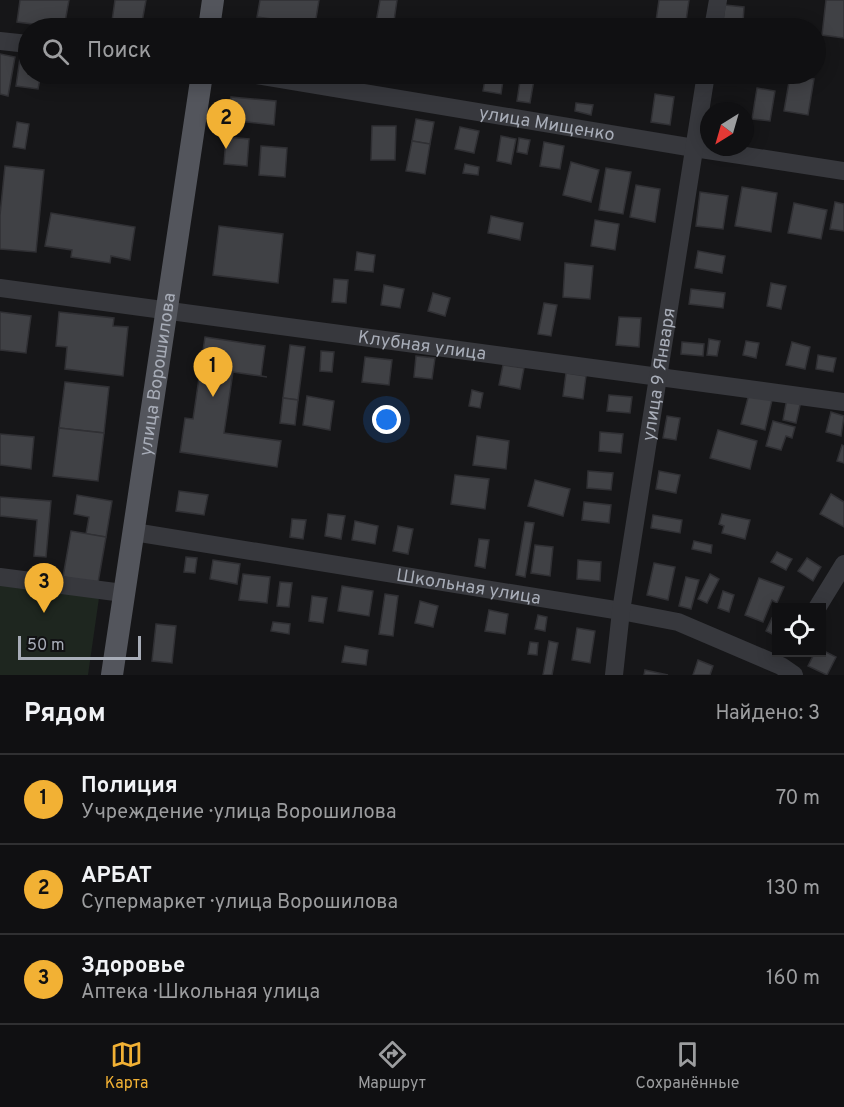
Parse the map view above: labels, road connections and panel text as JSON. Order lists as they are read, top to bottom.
{
  "streets": {
    "main road": ["улица Ворошилова"],
    "street": [
      "улица Мищенко",
      "Клубная улица",
      "улица 9 Января",
      "Школьная улица"
    ]
  },
  "crossings": [
    ["улица Мищенко", "улица 9 Января"],
    ["Клубная улица", "улица Ворошилова"],
    ["Клубная улица", "улица 9 Января"],
    ["улица Ворошилова", "Школьная улица"],
    ["улица 9 Января", "Школьная улица"]
  ],
  "scale_bar": "50 m",
  "north": "bottom left",
  "page": {
    "search": "Поиск",
    "pins": ["2", "1", "3"],
    "scale": "50 m",
    "heading": ["Рядом", "Найдено: 3"],
    "list": [
      {
        "mark": "1",
        "name": "Полиция",
        "note": "Учреждение · улица Ворошилова",
        "value": "70 m"
      },
      {
        "mark": "2",
        "name": "АРБАТ",
        "note": "Супермаркет · улица Ворошилова",
        "value": "130 m"
      },
      {
        "mark": "3",
        "name": "Здоровье",
        "note": "Аптека · Школьная улица",
        "value": "160 m"
      }
    ],
    "nav": ["Карта", "Маршрут", "Сохранённые"]
  }
}
